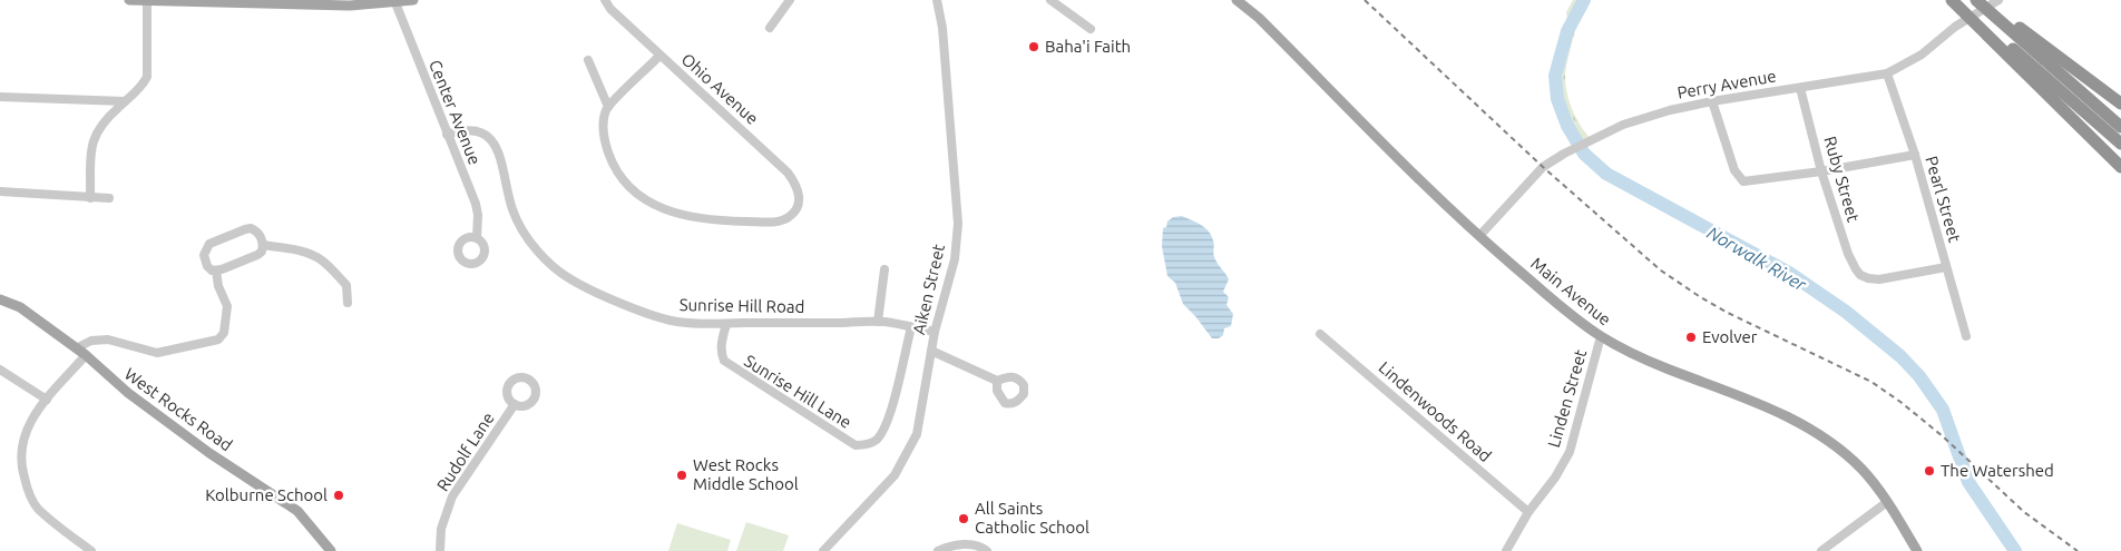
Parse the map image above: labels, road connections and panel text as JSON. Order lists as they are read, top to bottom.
{
  "streets": {
    "main road": ["Main Avenue", "West Rocks Road"],
    "street": [
      "Perry Avenue",
      "Ohio Avenue",
      "Center Avenue",
      "Ruby Street",
      "Pearl Street",
      "Aiken Street",
      "Sunrise Hill Road",
      "Sunrise Hill Lane",
      "Linden Street",
      "Lindenwoods Road",
      "Rudolf Lane"
    ]
  },
  "crossings": [
    ["Perry Avenue", "Ruby Street"],
    ["Perry Avenue", "Pearl Street"],
    ["Perry Avenue", "Main Avenue"],
    ["Center Avenue", "Sunrise Hill Road"],
    ["Ruby Street", "Pearl Street"],
    ["Aiken Street", "Sunrise Hill Road"],
    ["Main Avenue", "Linden Street"],
    ["Sunrise Hill Road", "Sunrise Hill Lane"],
    ["Linden Street", "Lindenwoods Road"]
  ],
  "water": ["Norwalk River"],
  "places": [
    "Baha'i Faith",
    "Evolver",
    "The Watershed",
    "West Rocks Middle School",
    "Kolburne School",
    "All Saints Catholic School"
  ]
}
